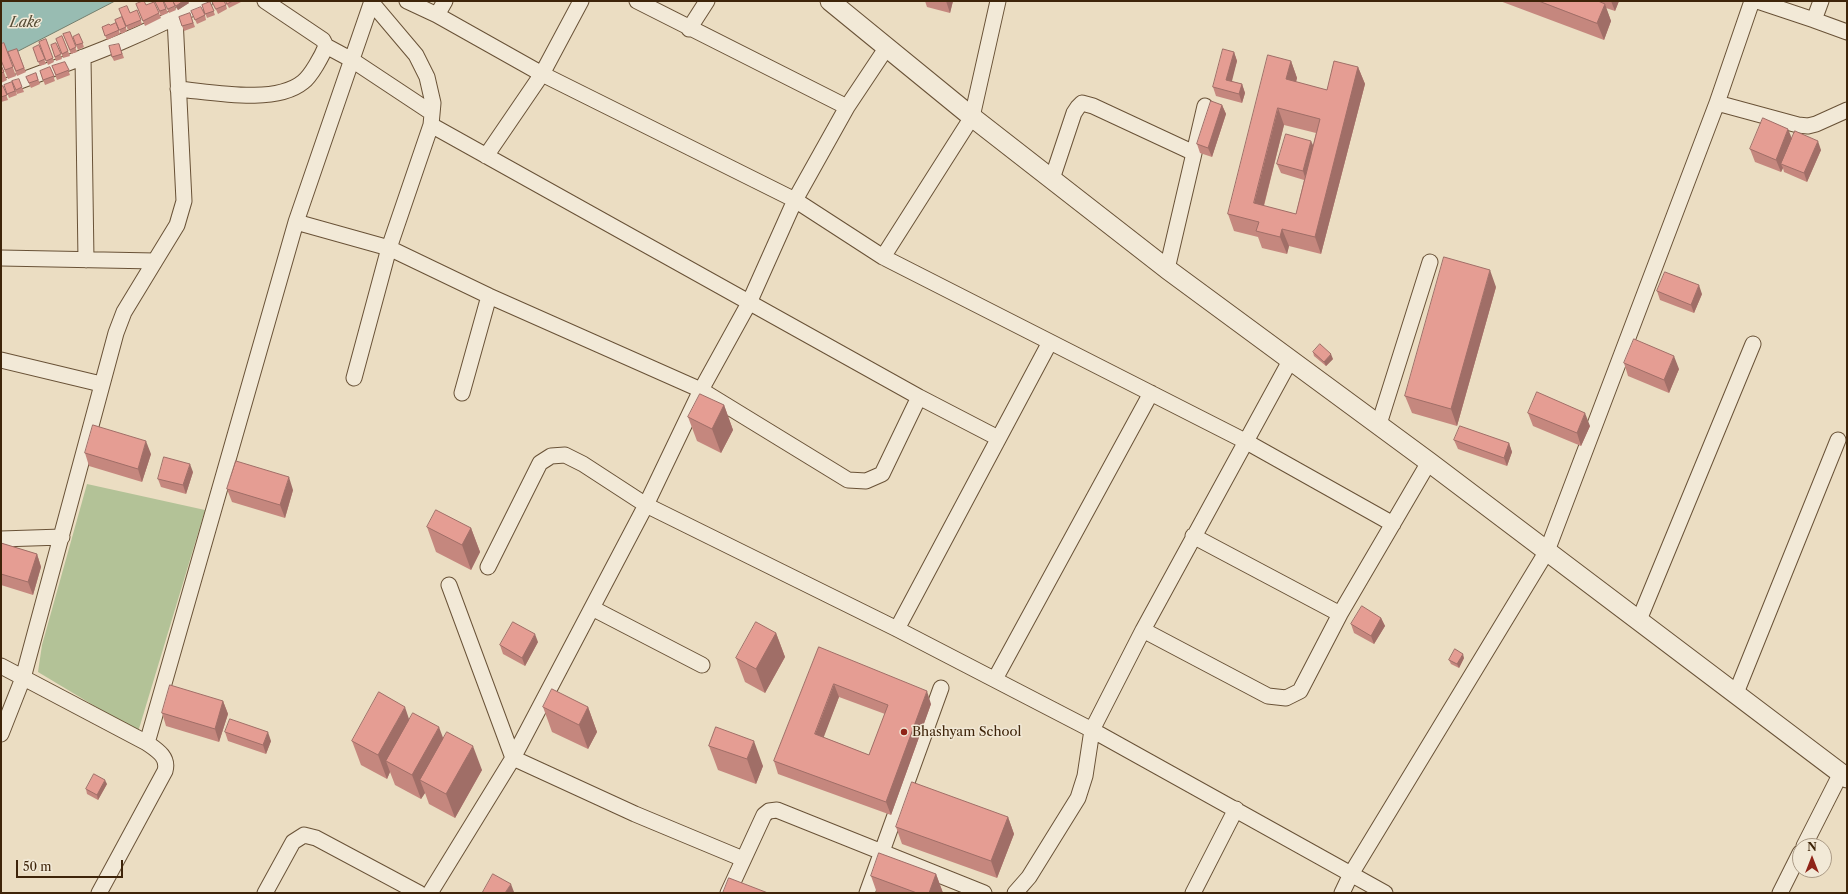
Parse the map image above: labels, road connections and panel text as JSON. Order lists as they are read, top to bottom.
{
  "water": ["Lake"],
  "places": ["Bhashyam School"],
  "scale_bar": "50 m",
  "north": "top"
}
